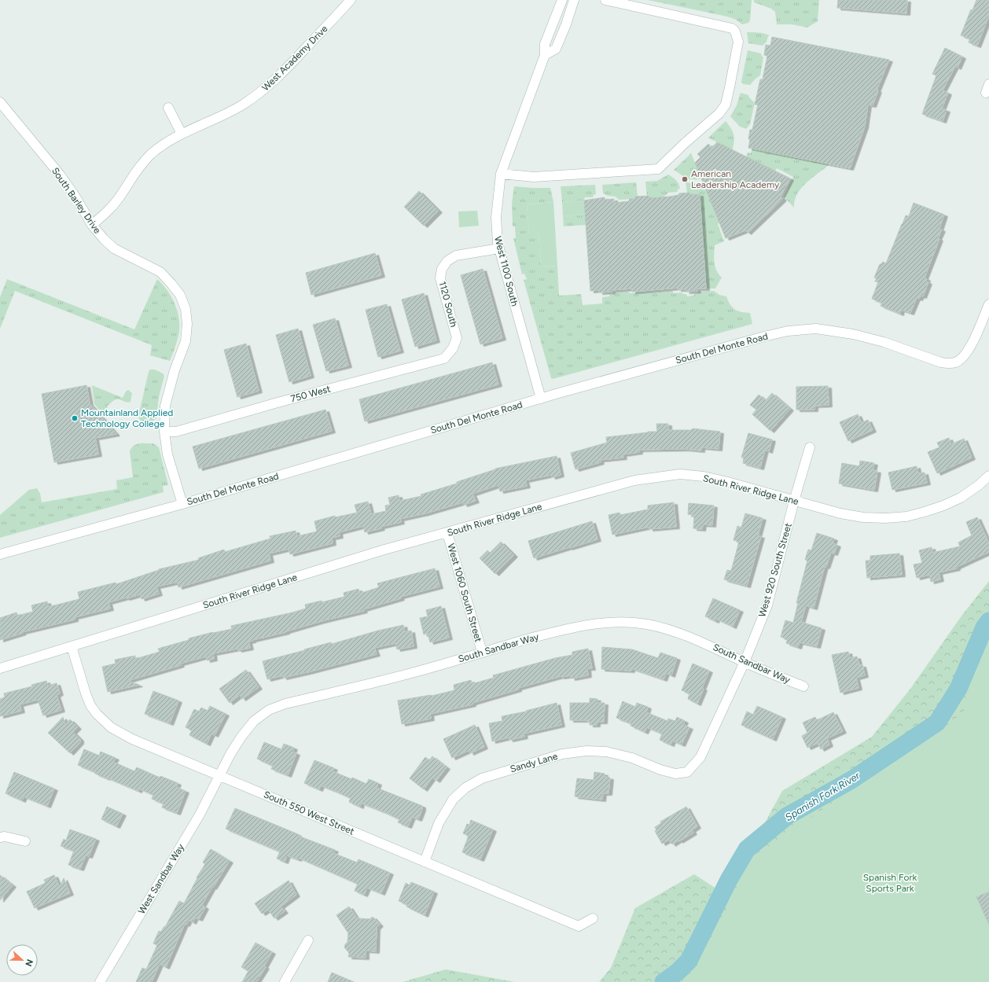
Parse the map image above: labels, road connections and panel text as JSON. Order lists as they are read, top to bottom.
{
  "streets": {
    "street": [
      "West Academy Drive",
      "South Barley Drive",
      "West 1100 South",
      "1120 South",
      "South Del Monte Road",
      "750 West",
      "South River Ridge Lane",
      "West 920 South Street",
      "West 1060 South Street",
      "South Sandbar Way",
      "Sandy Lane",
      "South 550 West Street",
      "West Sandbar Way"
    ]
  },
  "crossings": [
    ["West Academy Drive", "South Barley Drive"],
    ["South Barley Drive", "South Del Monte Road"],
    ["South Barley Drive", "750 West"],
    ["West 1100 South", "1120 South"],
    ["West 1100 South", "South Del Monte Road"],
    ["1120 South", "750 West"],
    ["South River Ridge Lane", "West 920 South Street"],
    ["South River Ridge Lane", "West 1060 South Street"],
    ["South River Ridge Lane", "South 550 West Street"],
    ["West 920 South Street", "South Sandbar Way"],
    ["West 920 South Street", "Sandy Lane"],
    ["West 1060 South Street", "South Sandbar Way"],
    ["South Sandbar Way", "South 550 West Street"],
    ["South Sandbar Way", "West Sandbar Way"],
    ["Sandy Lane", "South 550 West Street"],
    ["South 550 West Street", "West Sandbar Way"]
  ],
  "water": ["Spanish Fork River"],
  "parks": ["Spanish Fork Sports Park"],
  "places": ["American Leadership Academy", "Mountainland Applied Technology College"],
  "north": "right"
}
